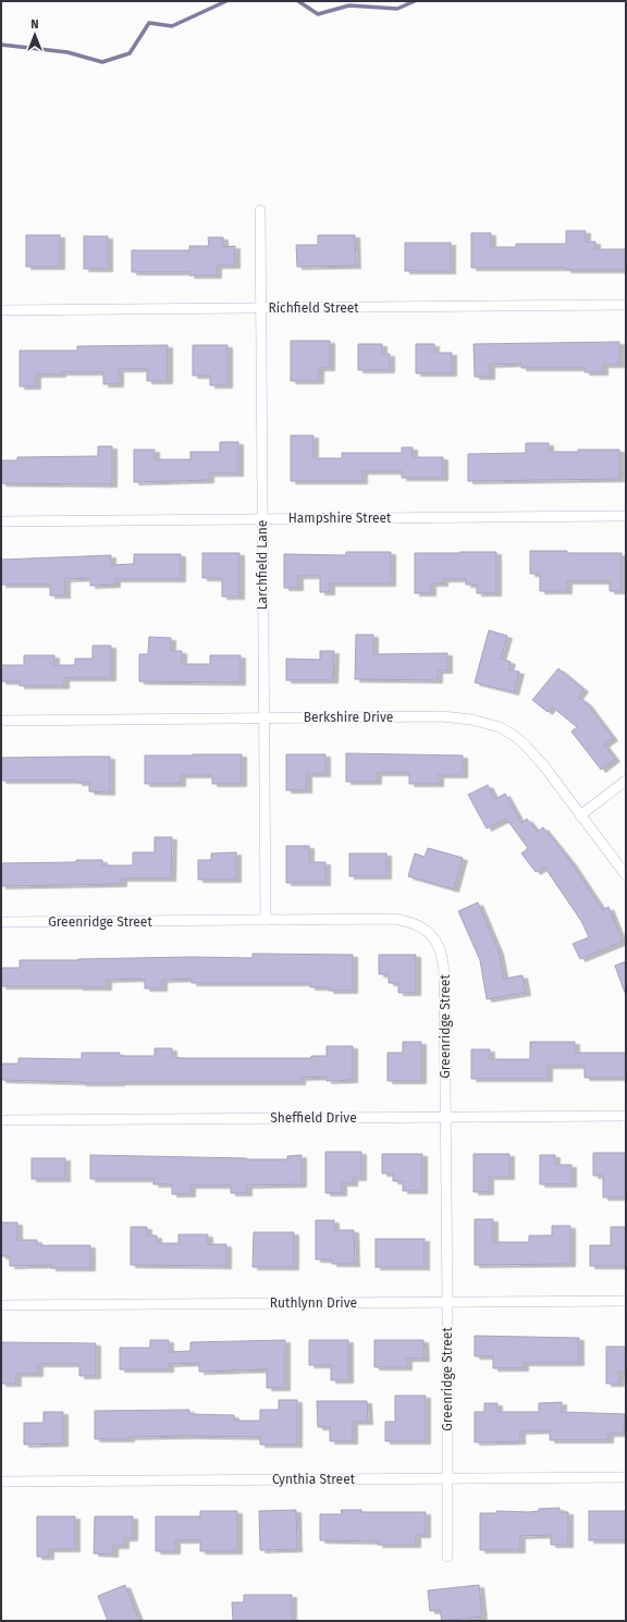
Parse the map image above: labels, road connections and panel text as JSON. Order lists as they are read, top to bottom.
{
  "streets": {
    "street": [
      "Richfield Street",
      "Hampshire Street",
      "Larchfield Lane",
      "Berkshire Drive",
      "Greenridge Street",
      "Sheffield Drive",
      "Ruthlynn Drive",
      "Cynthia Street"
    ]
  },
  "crossings": [
    ["Richfield Street", "Larchfield Lane"],
    ["Hampshire Street", "Larchfield Lane"],
    ["Larchfield Lane", "Berkshire Drive"],
    ["Larchfield Lane", "Greenridge Street"],
    ["Greenridge Street", "Sheffield Drive"],
    ["Greenridge Street", "Ruthlynn Drive"],
    ["Greenridge Street", "Cynthia Street"]
  ],
  "north": "top"
}
